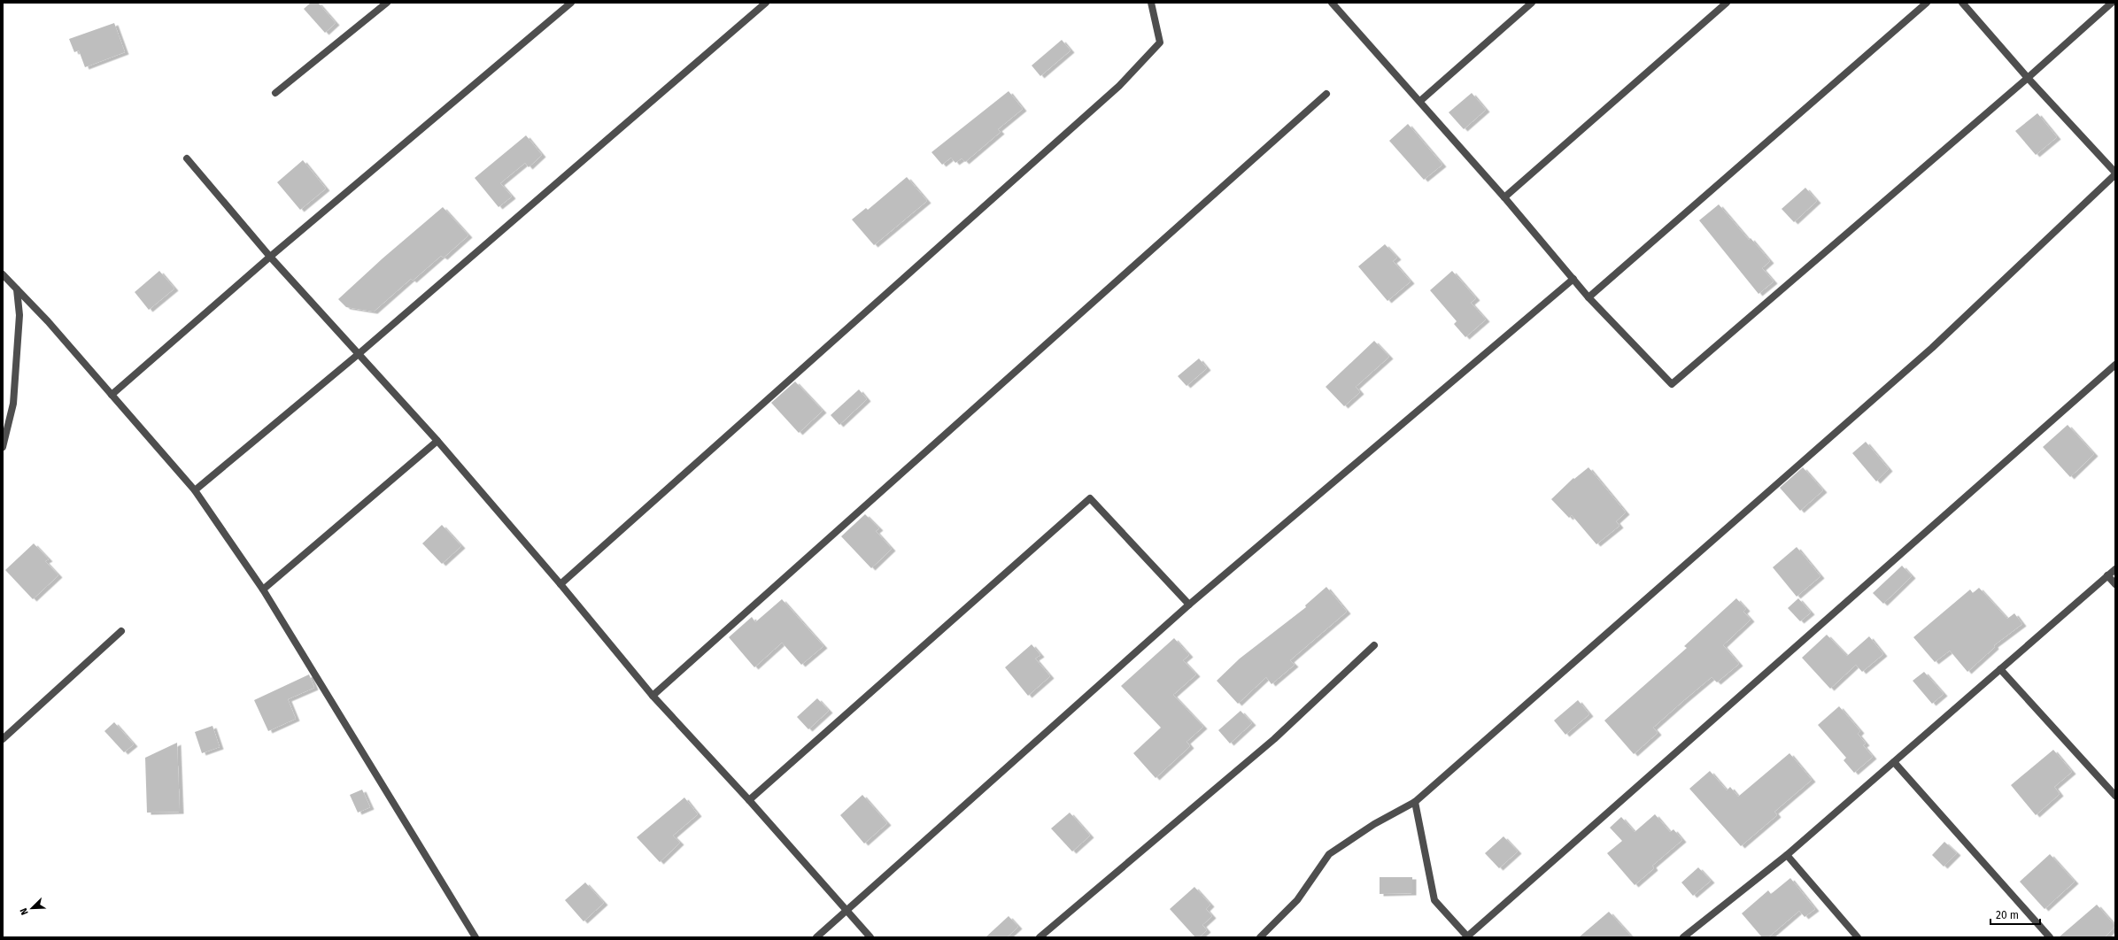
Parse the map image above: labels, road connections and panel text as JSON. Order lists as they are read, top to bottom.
{
  "scale_bar": "20 m",
  "north": "bottom left"
}
